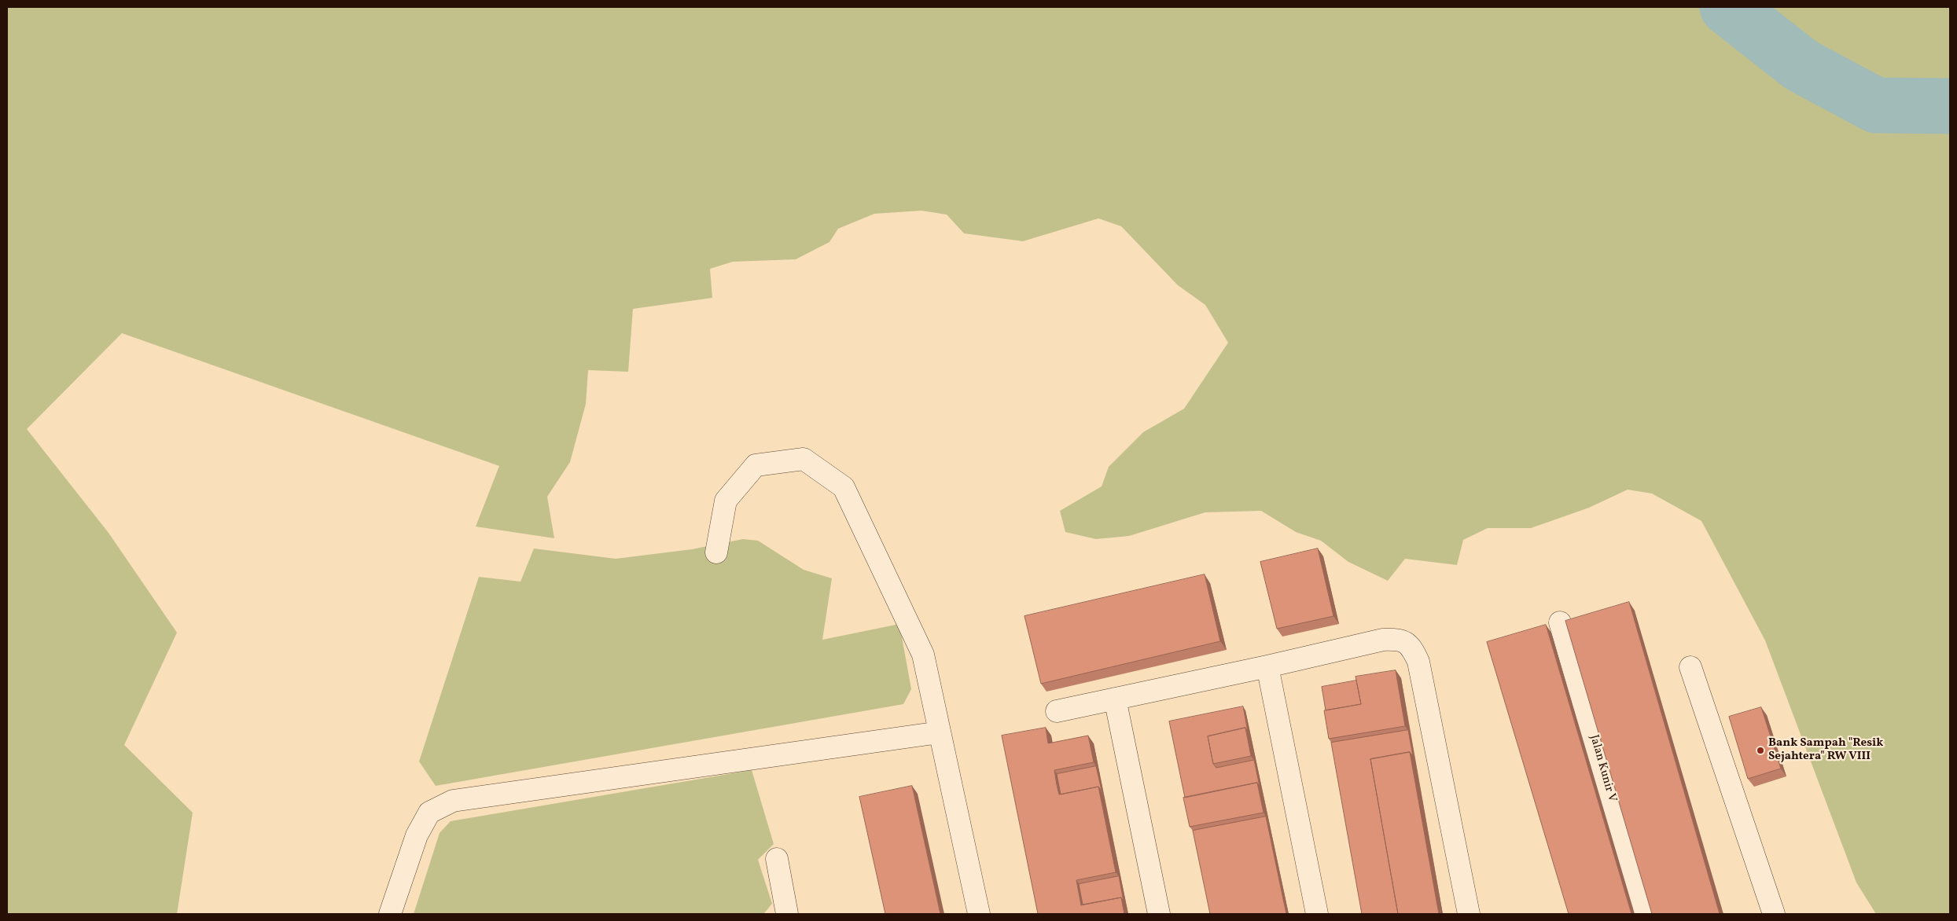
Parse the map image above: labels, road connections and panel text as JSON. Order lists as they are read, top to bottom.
{
  "streets": {
    "street": ["Jalan Kunir V"]
  },
  "places": ["Bank Sampah \"Resik Sejahtera\" RW VIII"]
}
